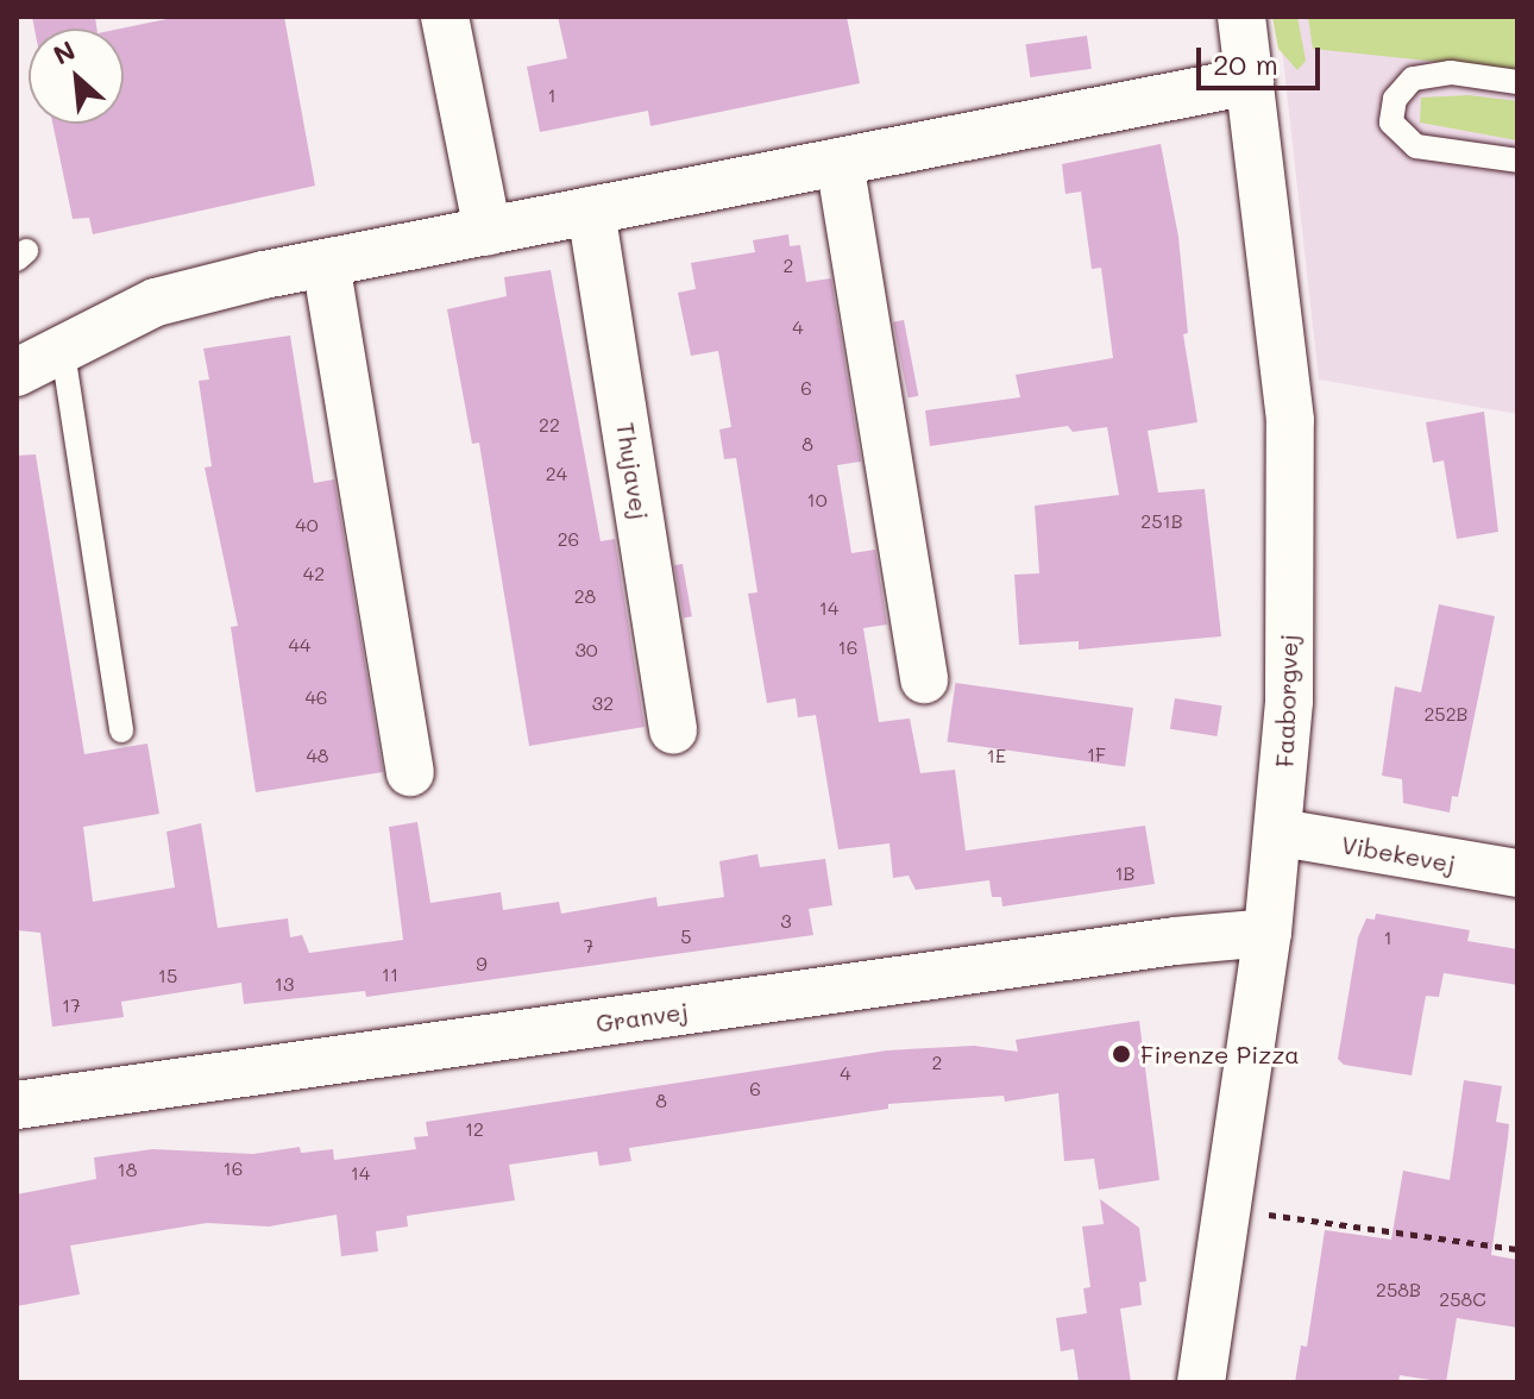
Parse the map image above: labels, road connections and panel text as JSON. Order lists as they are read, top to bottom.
{
  "streets": {
    "street": [
      "Thujavej",
      "Faaborgvej",
      "Vibekevej",
      "Granvej"
    ]
  },
  "crossings": [
    ["Faaborgvej", "Vibekevej"],
    ["Faaborgvej", "Granvej"]
  ],
  "places": ["Firenze Pizza"],
  "house_numbers": [
    "1",
    "2",
    "4",
    "6",
    "22",
    "8",
    "24",
    "10",
    "251B",
    "40",
    "26",
    "42",
    "28",
    "14",
    "44",
    "16",
    "30",
    "46",
    "32",
    "252B",
    "1F",
    "48",
    "1E",
    "1B",
    "3",
    "5",
    "1",
    "7",
    "9",
    "11",
    "15",
    "13",
    "17",
    "2",
    "4",
    "6",
    "8",
    "12",
    "16",
    "18",
    "14",
    "258B",
    "258C"
  ],
  "scale_bar": "20 m",
  "north": "top left"
}
